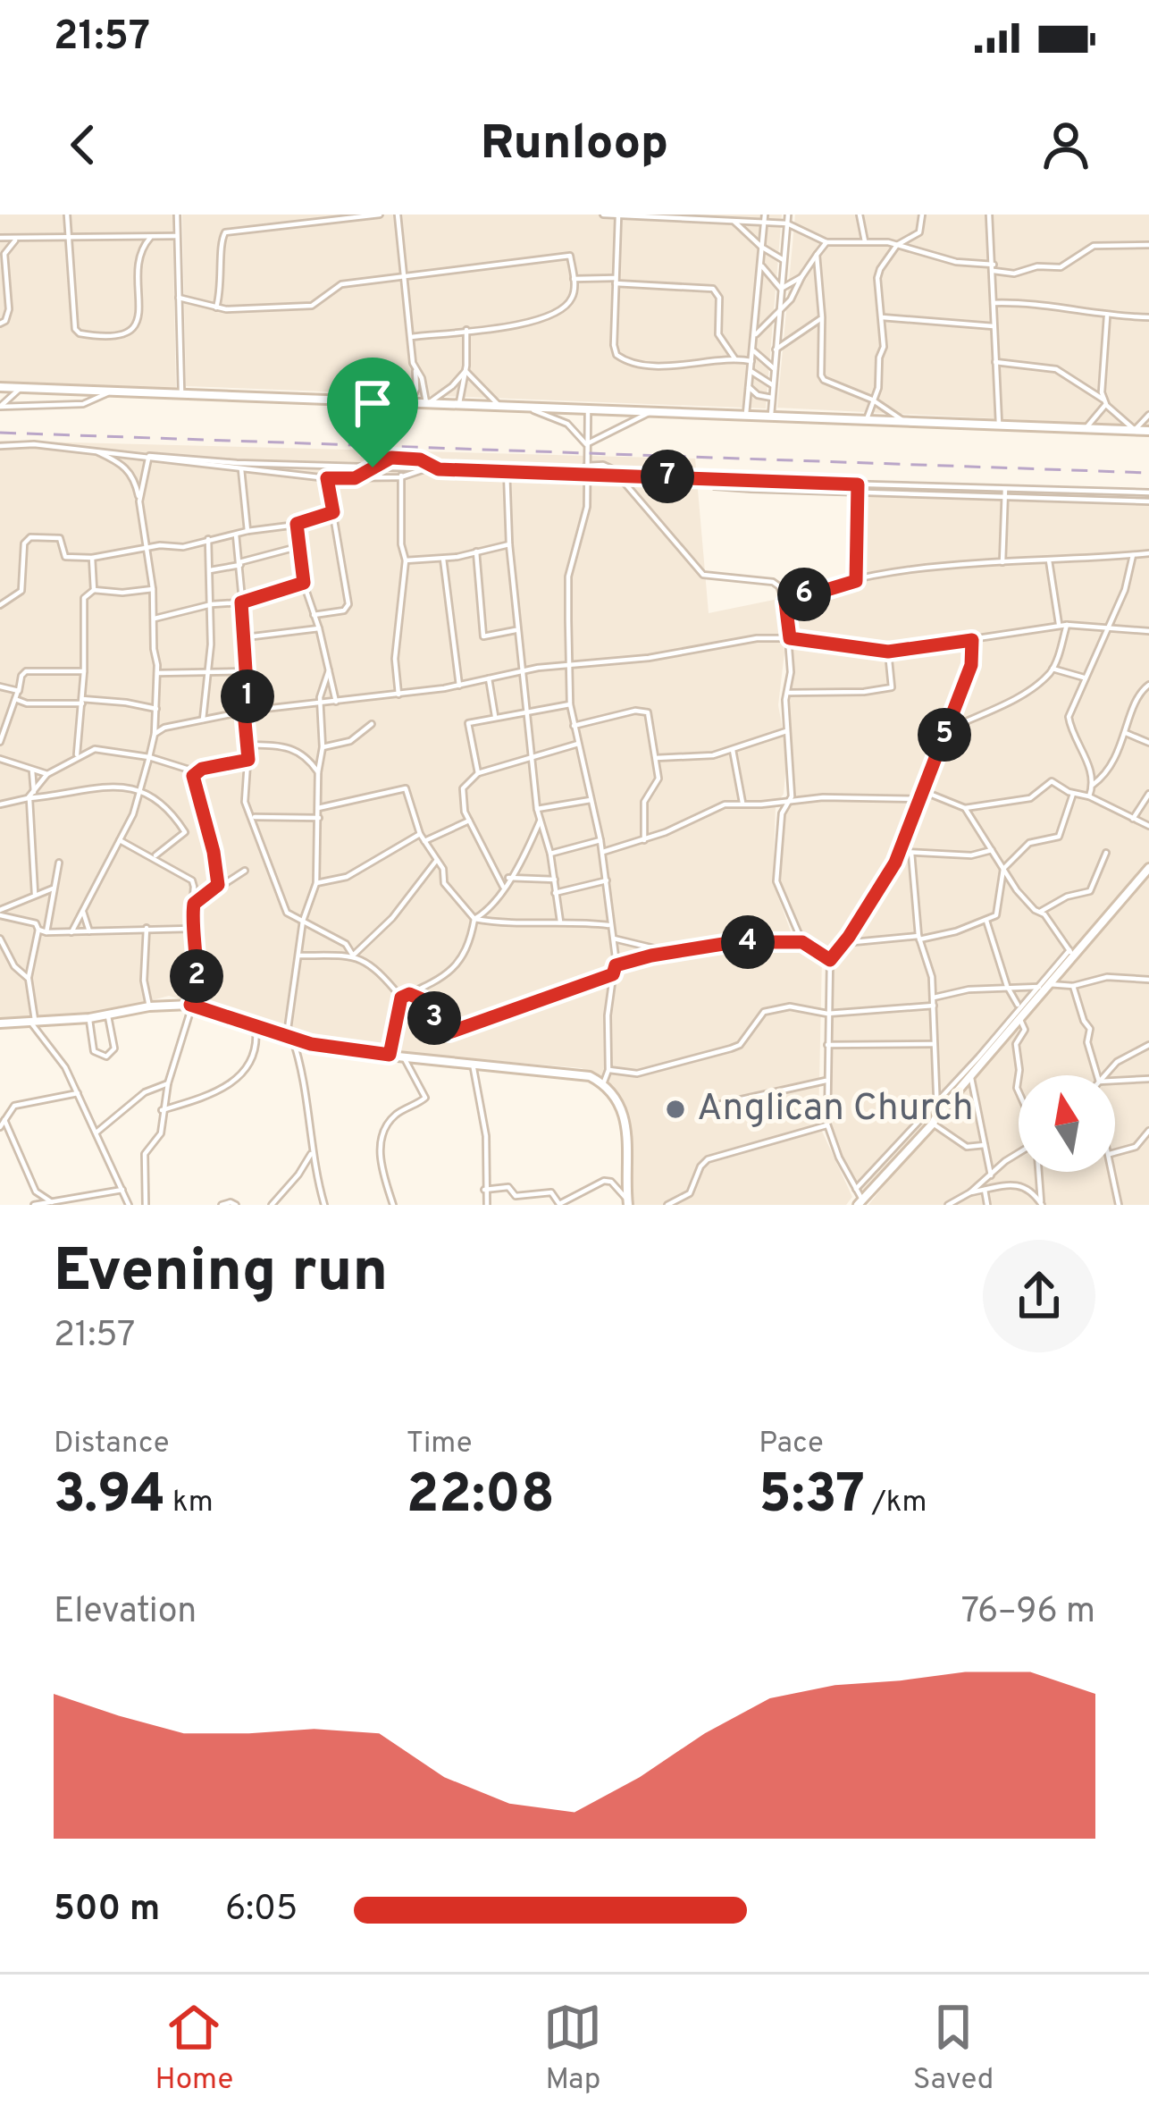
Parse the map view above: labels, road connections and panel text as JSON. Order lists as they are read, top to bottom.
{
  "places": ["Anglican Church"],
  "north": "top",
  "page": {
    "status": "21:57",
    "header": "Runloop",
    "pins": [
      "7",
      "6",
      "1",
      "5",
      "4",
      "2",
      "3"
    ],
    "heading": ["Evening run", "21:57"],
    "stats": [
      ["Distance", "3.94 km"],
      ["Time", "22:08"],
      ["Pace", "5:37 /km"]
    ],
    "chart": ["Elevation", "76–96 m"],
    "list": [
      {
        "name": "500 m",
        "note": "6:05"
      }
    ],
    "tabs": ["Home", "Map", "Saved"]
  }
}
